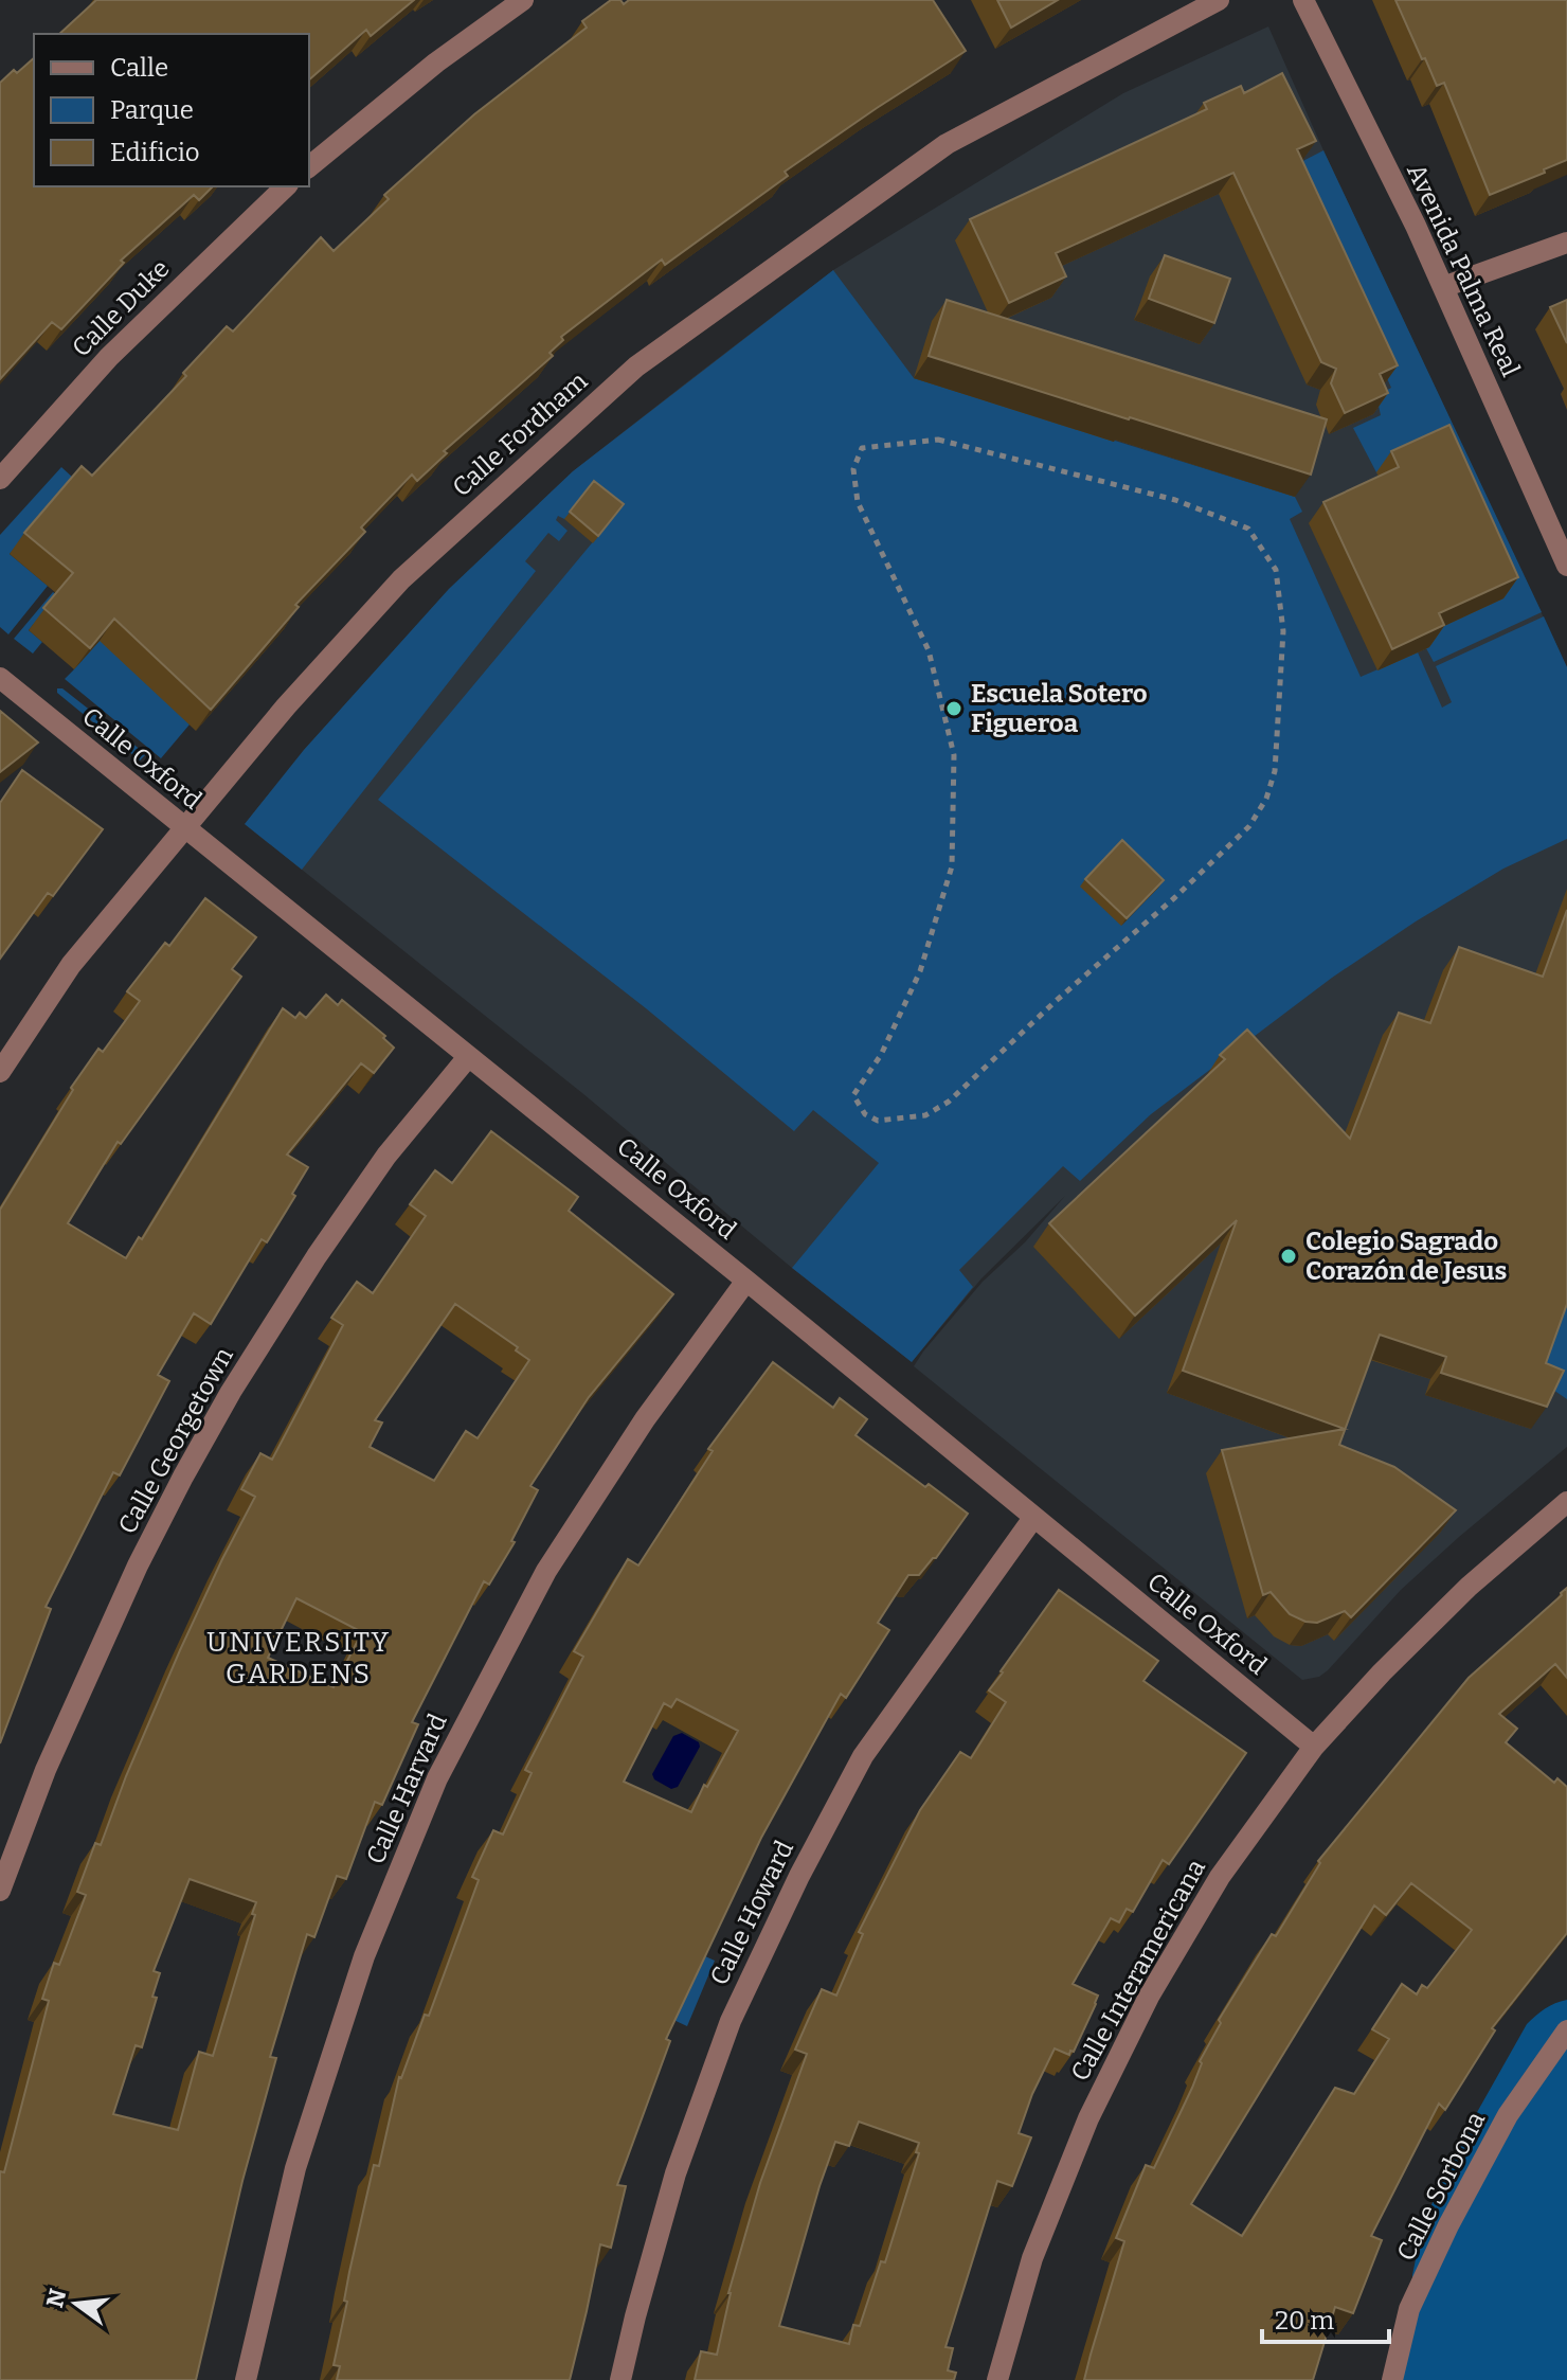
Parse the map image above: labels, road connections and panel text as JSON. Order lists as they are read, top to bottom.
{
  "streets": {
    "street": [
      "Avenida Palma Real",
      "Calle Duke",
      "Calle Fordham",
      "Calle Oxford",
      "Calle Georgetown",
      "Calle Harvard",
      "Calle Howard",
      "Calle Interamericana",
      "Calle Sorbona"
    ]
  },
  "crossings": [
    ["Calle Fordham", "Calle Oxford"],
    ["Calle Oxford", "Calle Georgetown"],
    ["Calle Oxford", "Calle Harvard"],
    ["Calle Oxford", "Calle Howard"],
    ["Calle Oxford", "Calle Interamericana"]
  ],
  "districts": ["UNIVERSITY GARDENS"],
  "places": ["Escuela Sotero Figueroa", "Colegio Sagrado Corazón de Jesus"],
  "legend": ["Calle", "Parque", "Edificio"],
  "scale_bar": "20 m",
  "north": "left"
}
